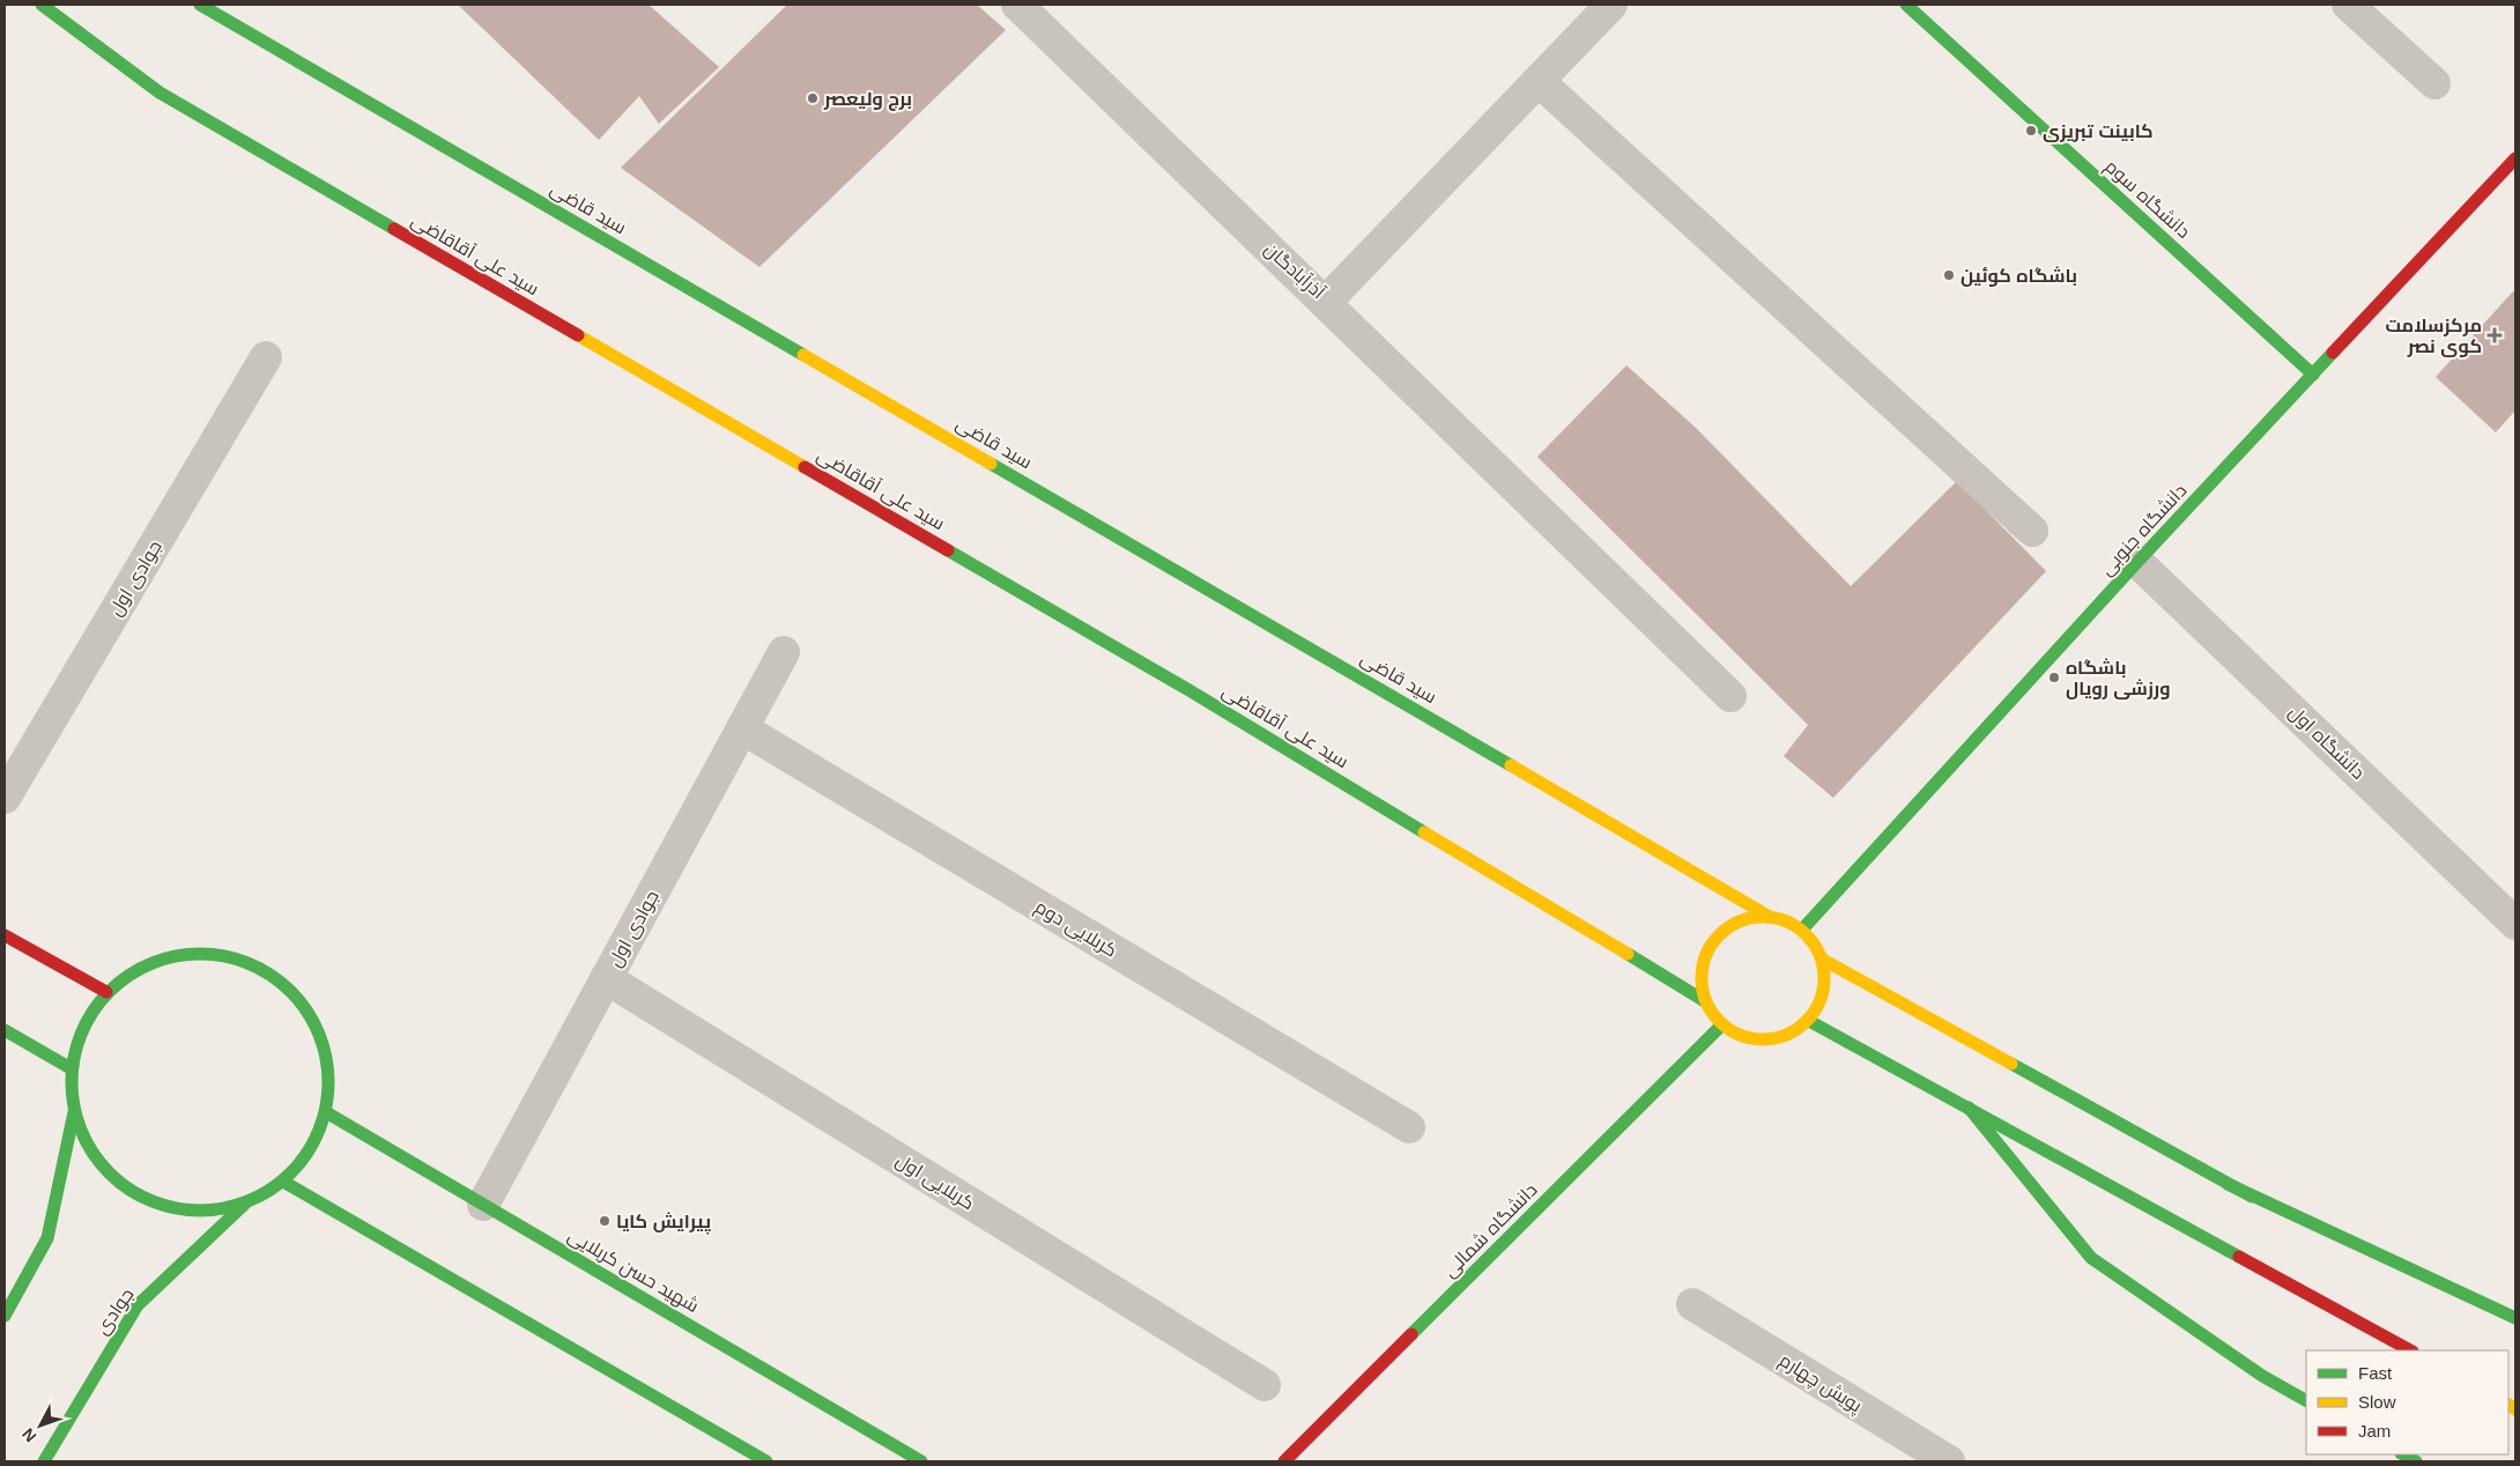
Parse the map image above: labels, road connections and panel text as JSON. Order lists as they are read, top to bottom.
{
  "streets": {
    "main road": [
      "دانشگاه سوم",
      "سید قاضی",
      "سید علی آقاقاضی",
      "دانشگاه جنوبی",
      "دانشگاه شمالی",
      "شهید حسن کربلایی",
      "جوادی"
    ],
    "street": [
      "آذرآبادگان",
      "جوادی اول",
      "دانشگاه اول",
      "کربلایی دوم",
      "کربلایی اول",
      "پویش چهارم"
    ]
  },
  "crossings": [
    ["دانشگاه سوم", "دانشگاه جنوبی"],
    ["سید قاضی", "سید علی آقاقاضی"],
    ["سید قاضی", "دانشگاه جنوبی"],
    ["سید قاضی", "دانشگاه شمالی"],
    ["سید علی آقاقاضی", "دانشگاه جنوبی"],
    ["سید علی آقاقاضی", "دانشگاه شمالی"],
    ["دانشگاه جنوبی", "دانشگاه اول"],
    ["دانشگاه جنوبی", "دانشگاه شمالی"],
    ["جوادی اول", "کربلایی دوم"],
    ["جوادی اول", "کربلایی اول"],
    ["جوادی اول", "شهید حسن کربلایی"]
  ],
  "places": {
    "other": [
      "برج ولیعصر",
      "کابینت تبریزی",
      "باشگاه کوئین",
      "باشگاه ورزشی رویال",
      "پیرایش کایا"
    ],
    "health": ["مرکزسلامت کوی نصر"]
  },
  "legend": ["Fast", "Slow", "Jam"],
  "north": "bottom left"
}
